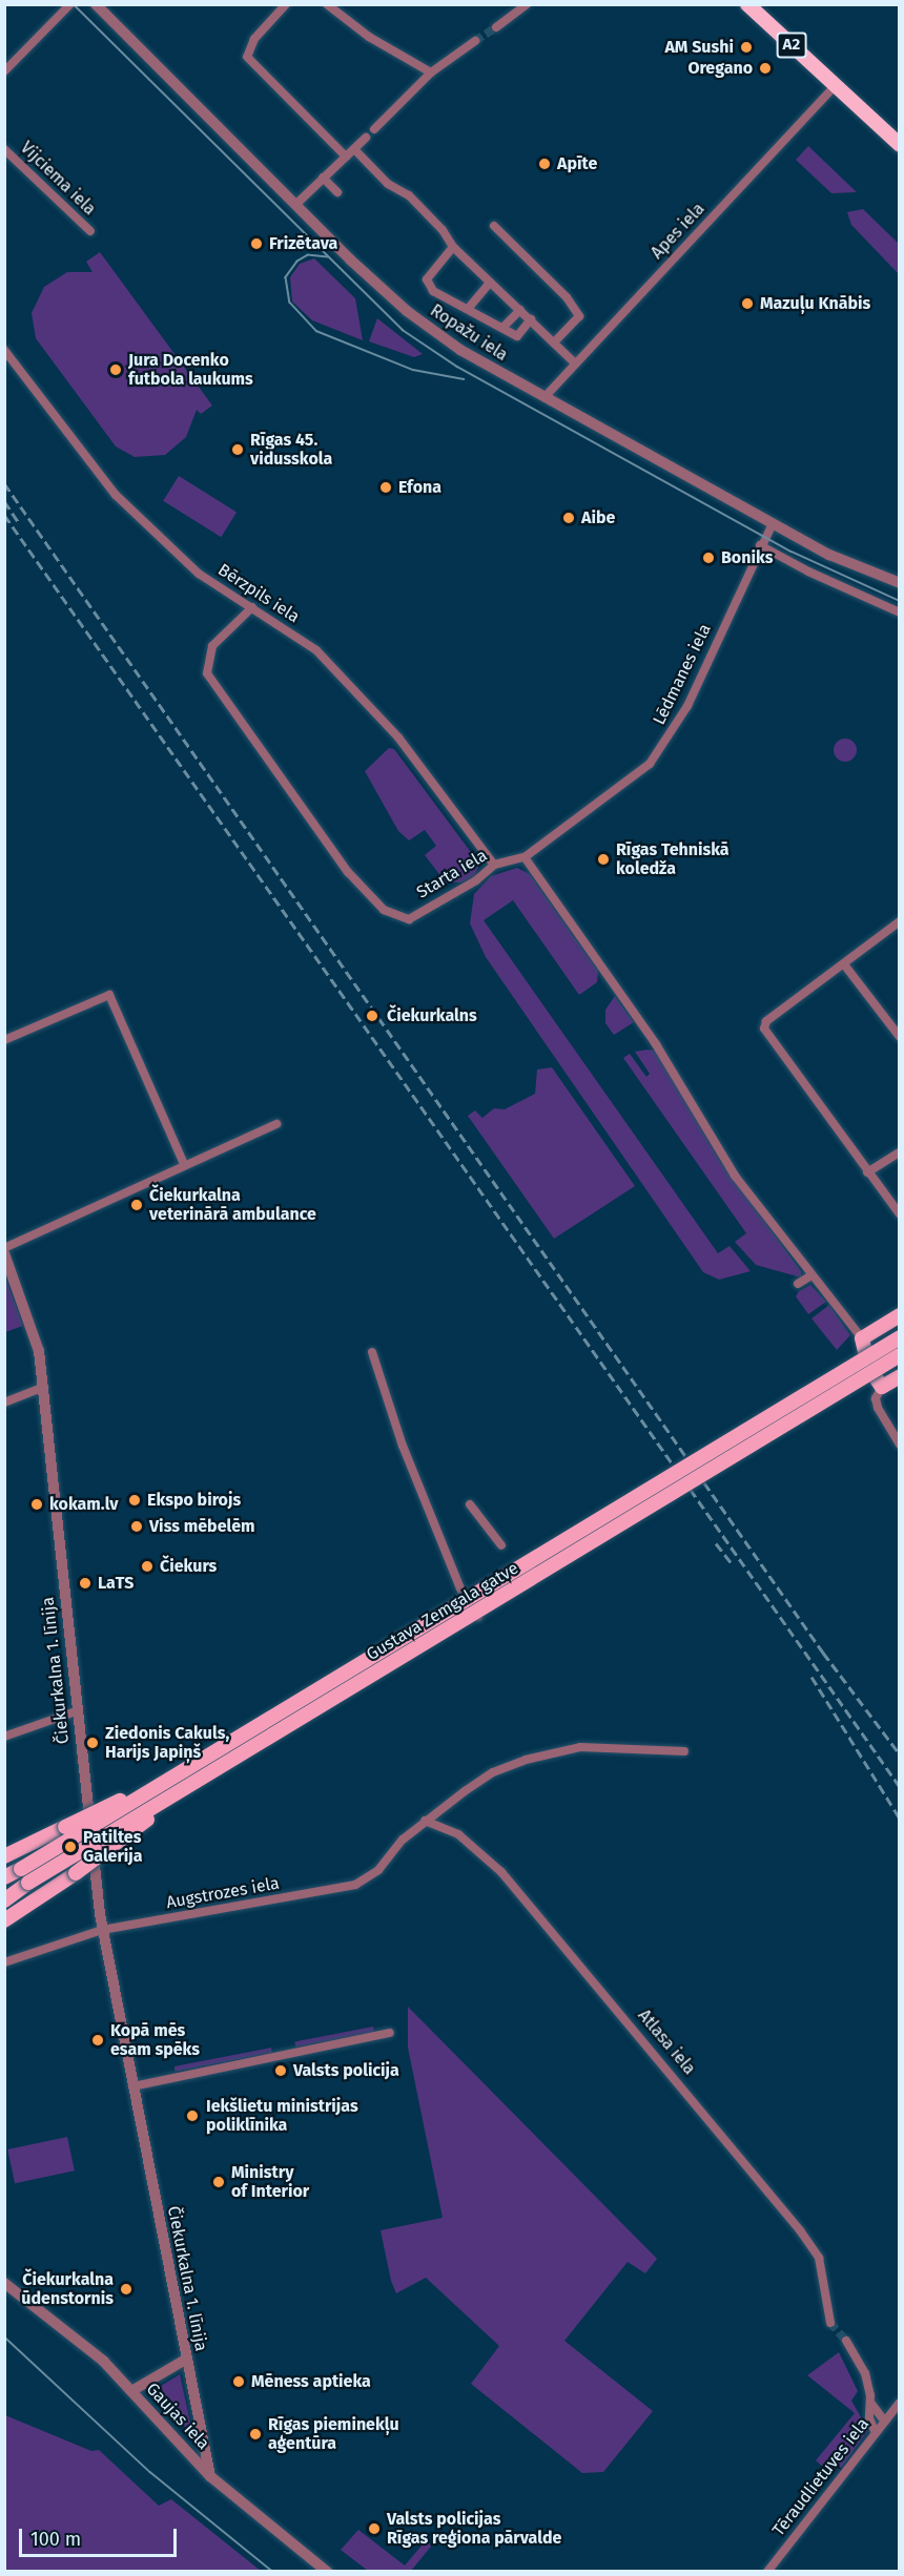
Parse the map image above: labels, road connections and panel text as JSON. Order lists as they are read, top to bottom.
{
  "streets": {
    "highway": ["A2"],
    "main road": ["Gustava Zemgala gatve"],
    "street": [
      "Vijciema iela",
      "Apes iela",
      "Ropažu iela",
      "Bērzpils iela",
      "Lēdmanes iela",
      "Starta iela",
      "Čiekurkalna 1. līnija",
      "Augstrozes iela",
      "Atlasa iela",
      "Gaujas iela",
      "Tēraudlietuves iela"
    ]
  },
  "crossings": [
    ["A2", "Apes iela"],
    ["Apes iela", "Ropažu iela"],
    ["Ropažu iela", "Lēdmanes iela"],
    ["Bērzpils iela", "Starta iela"],
    ["Lēdmanes iela", "Starta iela"],
    ["Čiekurkalna 1. līnija", "Augstrozes iela"],
    ["Čiekurkalna 1. līnija", "Gaujas iela"],
    ["Augstrozes iela", "Atlasa iela"]
  ],
  "places": [
    "AM Sushi",
    "Oregano",
    "Apīte",
    "Frizētava",
    "Mazuļu Knābis",
    "Jura Docenko futbola laukums",
    "Rīgas 45. vidusskola",
    "Efona",
    "Aibe",
    "Boniks",
    "Rīgas Tehniskā koledža",
    "Čiekurkalns",
    "Čiekurkalna veterinārā ambulance",
    "Ekspo birojs",
    "kokam.lv",
    "Viss mēbelēm",
    "Čiekurs",
    "LaTS",
    "Ziedonis Cakuls, Harijs Japiņš",
    "Patiltes Galerija",
    "Kopā mēs esam spēks",
    "Valsts policija",
    "Iekšlietu ministrijas poliklīnika",
    "Ministry of Interior",
    "Čiekurkalna ūdenstornis",
    "Mēness aptieka",
    "Rīgas pieminekļu aģentūra",
    "Valsts policijas Rīgas reģiona pārvalde"
  ],
  "scale_bar": "100 m"
}
